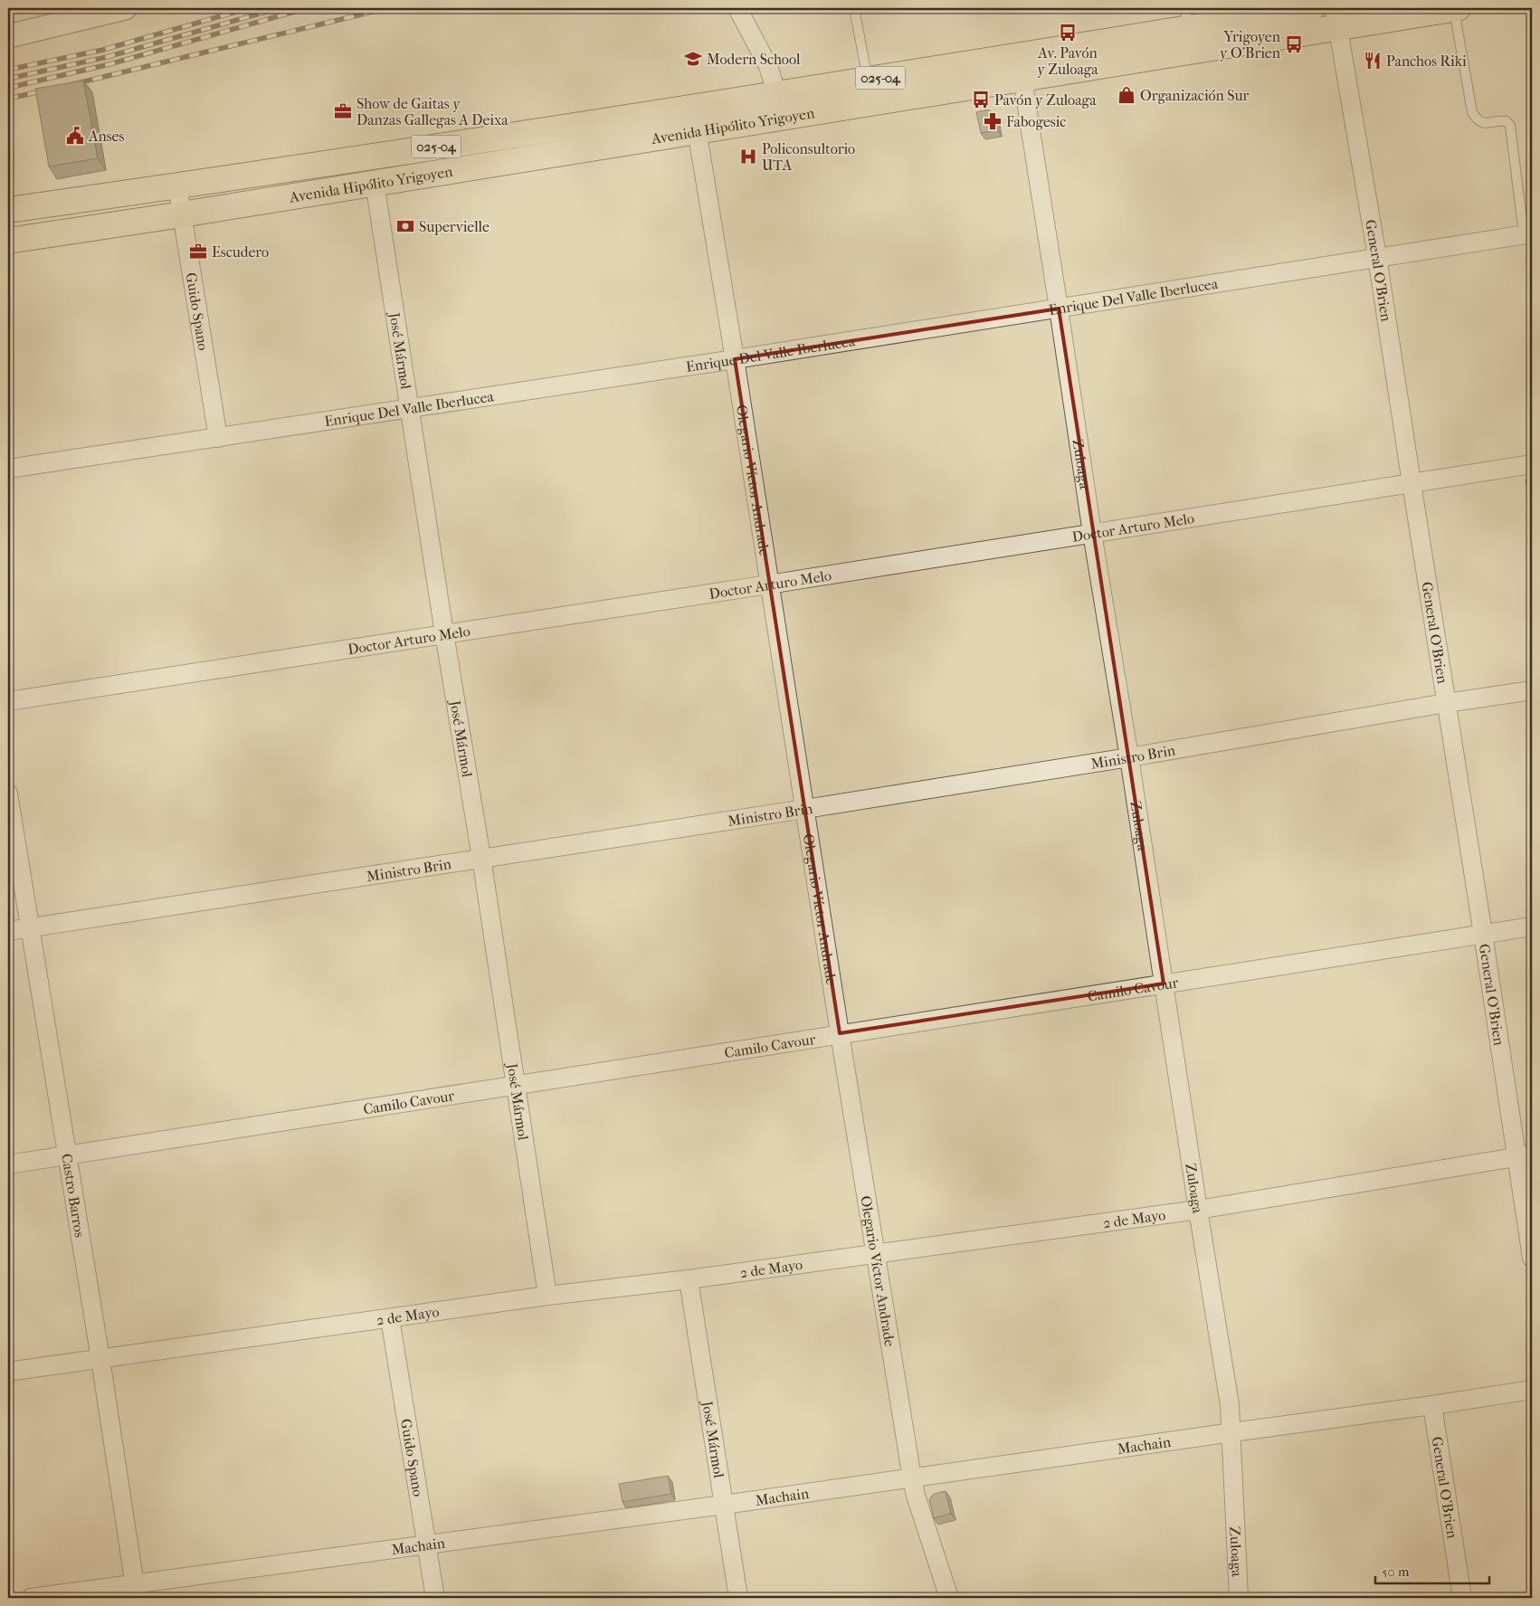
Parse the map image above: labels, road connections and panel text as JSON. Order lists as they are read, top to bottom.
{
  "streets": {
    "main road": ["025-04", "Avenida Hipólito Yrigoyen"],
    "street": [
      "General O'Brien",
      "Enrique Del Valle Iberlucea",
      "Guido Spano",
      "José Mármol",
      "Zuloaga",
      "Olegario Víctor Andrade",
      "Doctor Arturo Melo",
      "Ministro Brin",
      "Camilo Cavour",
      "Castro Barros",
      "2 de Mayo",
      "Machain"
    ]
  },
  "crossings": [
    ["Avenida Hipólito Yrigoyen", "General O'Brien"],
    ["Avenida Hipólito Yrigoyen", "Guido Spano"],
    ["Avenida Hipólito Yrigoyen", "José Mármol"],
    ["Avenida Hipólito Yrigoyen", "Zuloaga"],
    ["Avenida Hipólito Yrigoyen", "Olegario Víctor Andrade"],
    ["General O'Brien", "Enrique Del Valle Iberlucea"],
    ["General O'Brien", "Doctor Arturo Melo"],
    ["General O'Brien", "Ministro Brin"],
    ["General O'Brien", "Camilo Cavour"],
    ["General O'Brien", "2 de Mayo"],
    ["General O'Brien", "Machain"],
    ["Enrique Del Valle Iberlucea", "Guido Spano"],
    ["Enrique Del Valle Iberlucea", "José Mármol"],
    ["Enrique Del Valle Iberlucea", "Zuloaga"],
    ["Enrique Del Valle Iberlucea", "Olegario Víctor Andrade"],
    ["Guido Spano", "2 de Mayo"],
    ["Guido Spano", "Machain"],
    ["José Mármol", "Doctor Arturo Melo"],
    ["José Mármol", "Ministro Brin"],
    ["José Mármol", "Camilo Cavour"],
    ["José Mármol", "2 de Mayo"],
    ["José Mármol", "Machain"],
    ["Zuloaga", "Doctor Arturo Melo"],
    ["Zuloaga", "Ministro Brin"],
    ["Zuloaga", "Camilo Cavour"],
    ["Zuloaga", "2 de Mayo"],
    ["Zuloaga", "Machain"],
    ["Olegario Víctor Andrade", "Doctor Arturo Melo"],
    ["Olegario Víctor Andrade", "Ministro Brin"],
    ["Olegario Víctor Andrade", "Camilo Cavour"],
    ["Olegario Víctor Andrade", "2 de Mayo"],
    ["Olegario Víctor Andrade", "Machain"],
    ["Ministro Brin", "Castro Barros"],
    ["Camilo Cavour", "Castro Barros"],
    ["Castro Barros", "2 de Mayo"],
    ["Castro Barros", "Machain"]
  ],
  "places": {
    "bus stop": ["Av. Pavón y Zuloaga", "Yrigoyen y O'Brien", "Pavón y Zuloaga"],
    "school or university": ["Modern School"],
    "restaurant": ["Panchos Riki"],
    "shop": ["Organización Sur"],
    "office": ["Show de Gaitas y Danzas Gallegas A Deixa", "Escudero"],
    "pharmacy": ["Fabogesic"],
    "public building": ["Anses"],
    "hospital": ["Policonsultorio UTA"],
    "bank": ["Supervielle"]
  },
  "scale_bar": "50 m"
}
